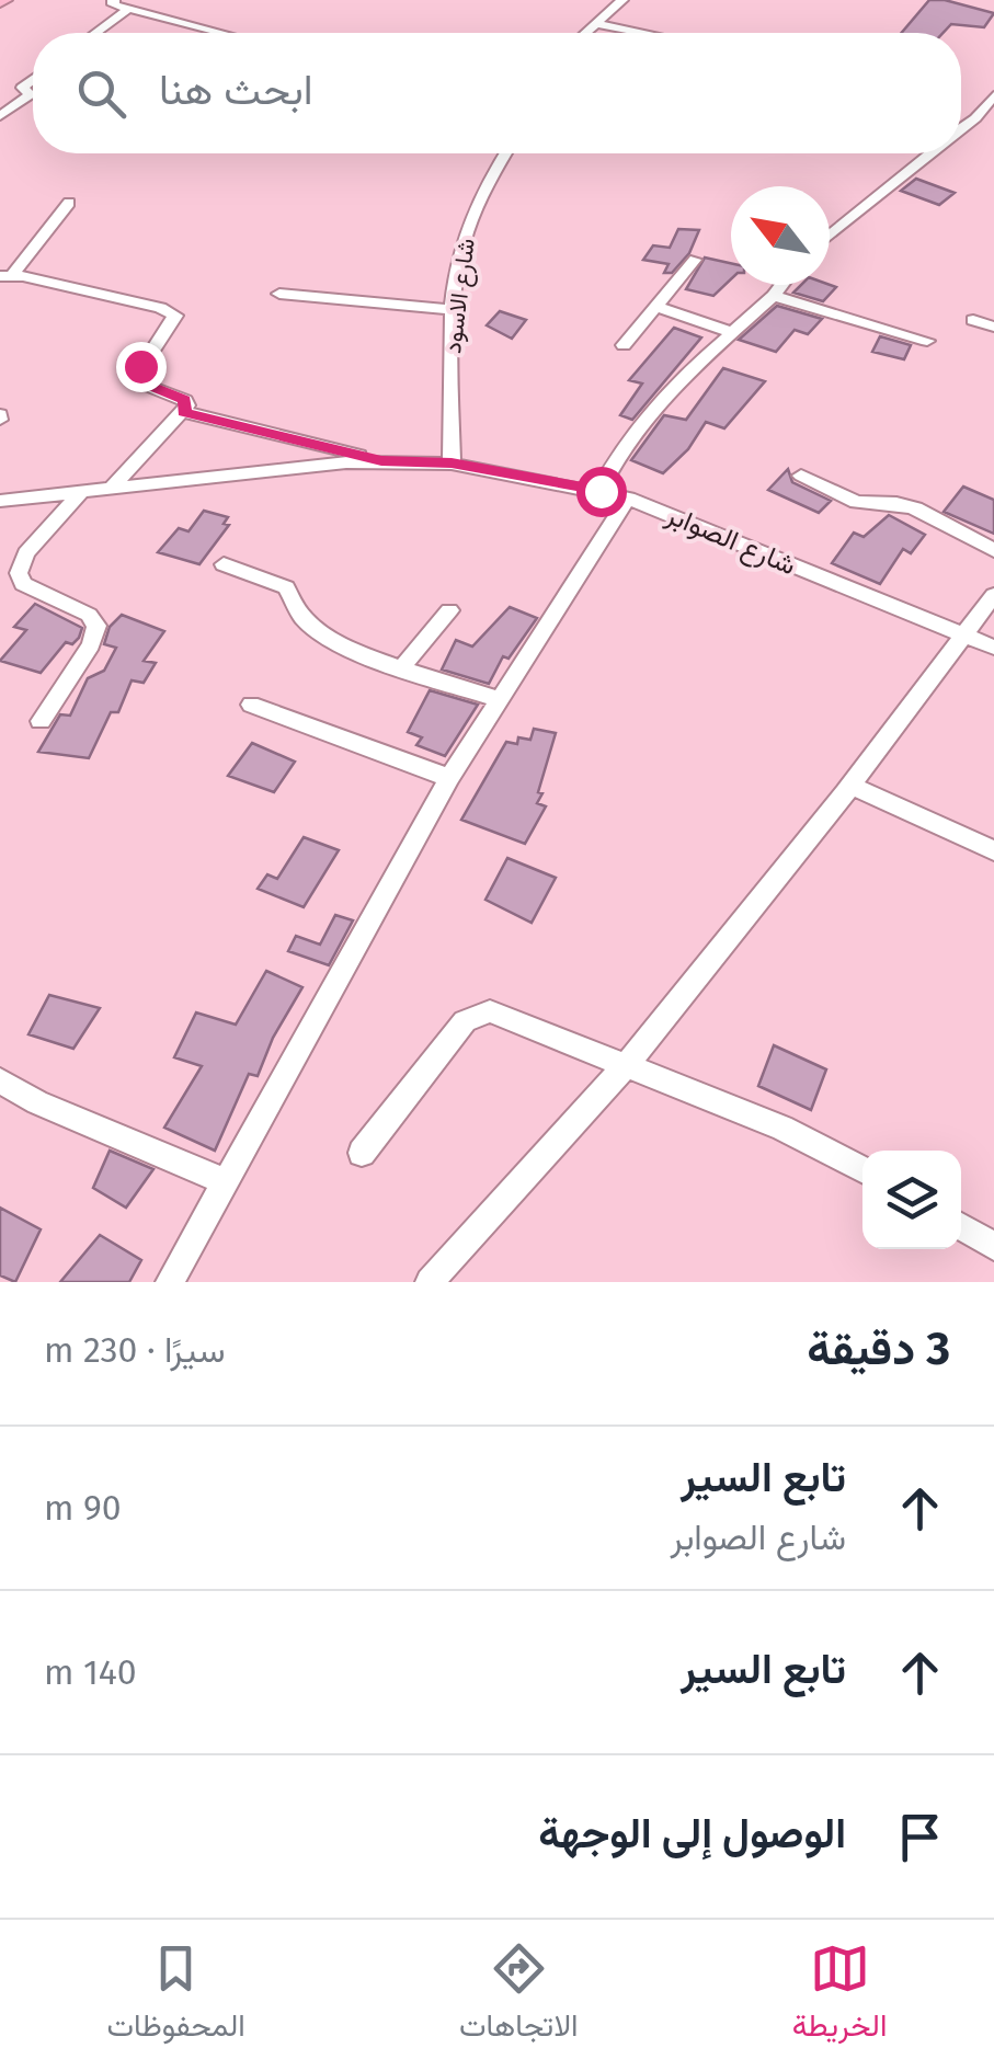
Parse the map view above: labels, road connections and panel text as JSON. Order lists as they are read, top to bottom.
{
  "streets": {
    "street": ["شارع الاسود", "شارع الصوابر"]
  },
  "crossings": [
    ["شارع الاسود", "شارع الصوابر"]
  ],
  "north": "top left",
  "page": {
    "search": "ابحث هنا",
    "heading": ["3 دقيقة", "سيرًا · 230 m"],
    "list": [
      ["تابع السير", "شارع الصوابر", "90 m"],
      ["تابع السير", "140 m"],
      "الوصول إلى الوجهة"
    ],
    "nav": ["الخريطة", "الاتجاهات", "المحفوظات"]
  }
}
